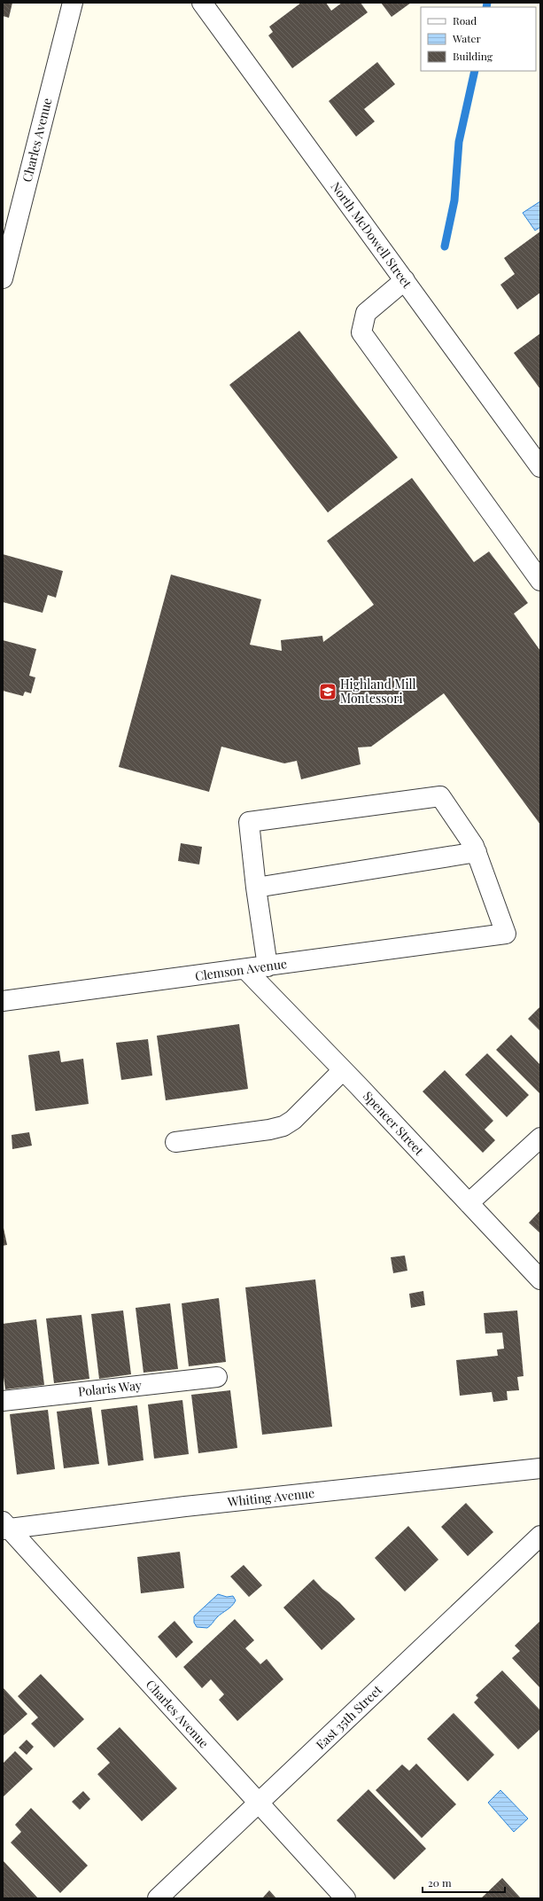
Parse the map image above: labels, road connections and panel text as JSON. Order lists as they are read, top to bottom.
{
  "streets": {
    "street": [
      "Charles Avenue",
      "North McDowell Street",
      "Clemson Avenue",
      "Spencer Street",
      "Polaris Way",
      "Whiting Avenue",
      "East 35th Street"
    ]
  },
  "crossings": [
    ["Charles Avenue", "Whiting Avenue"],
    ["Charles Avenue", "East 35th Street"],
    ["Clemson Avenue", "Spencer Street"]
  ],
  "places": {
    "school or university": ["Highland Mill Montessori"]
  },
  "legend": ["Road", "Water", "Building"],
  "scale_bar": "20 m"
}
